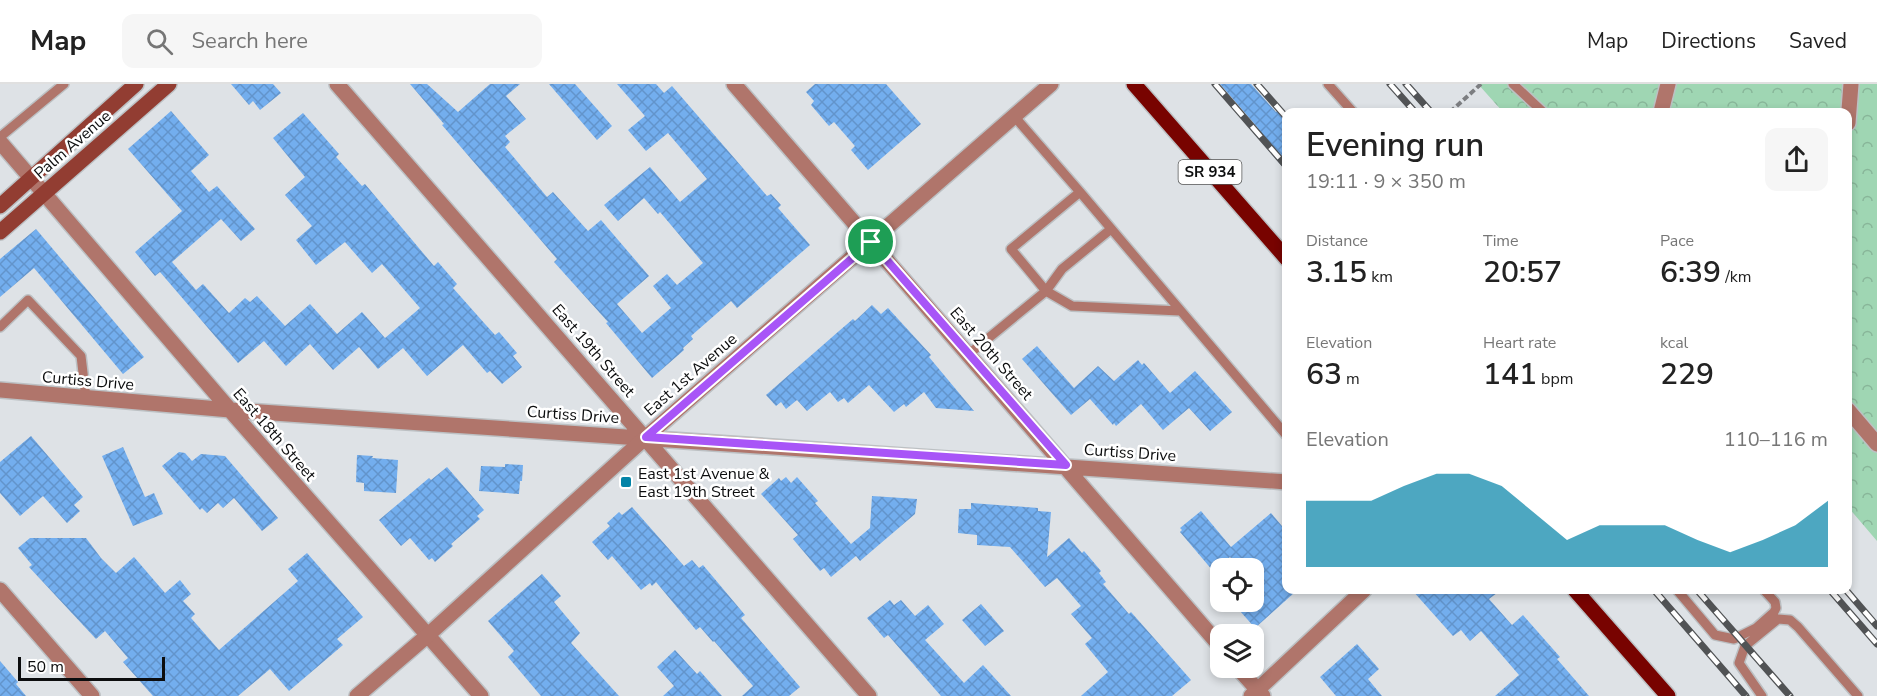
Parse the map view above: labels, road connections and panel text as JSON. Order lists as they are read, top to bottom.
{
  "streets": {
    "main road": ["Palm Avenue", "SR 934"],
    "street": [
      "East 19th Street",
      "East 20th Street",
      "East 1st Avenue",
      "Curtiss Drive",
      "East 18th Street"
    ]
  },
  "crossings": [
    ["Palm Avenue", "East 18th Street"],
    ["East 19th Street", "East 1st Avenue"],
    ["East 19th Street", "Curtiss Drive"],
    ["East 20th Street", "East 1st Avenue"],
    ["East 20th Street", "Curtiss Drive"],
    ["East 1st Avenue", "Curtiss Drive"],
    ["East 1st Avenue", "East 18th Street"],
    ["Curtiss Drive", "East 18th Street"]
  ],
  "places": {
    "transit": ["East 1st Avenue & East 19th Street"]
  },
  "scale_bar": "50 m",
  "page": {
    "header": "Map",
    "search": "Search here",
    "nav": ["Map", "Directions", "Saved"],
    "heading": ["Evening run", "19:11 · 9 × 350 m"],
    "stats": [
      ["Distance", "3.15 km"],
      ["Time", "20:57"],
      ["Pace", "6:39 /km"],
      ["Elevation", "63 m"],
      ["Heart rate", "141 bpm"],
      ["kcal", "229"]
    ],
    "chart": ["Elevation", "110–116 m"],
    "scale": "50 m"
  }
}
